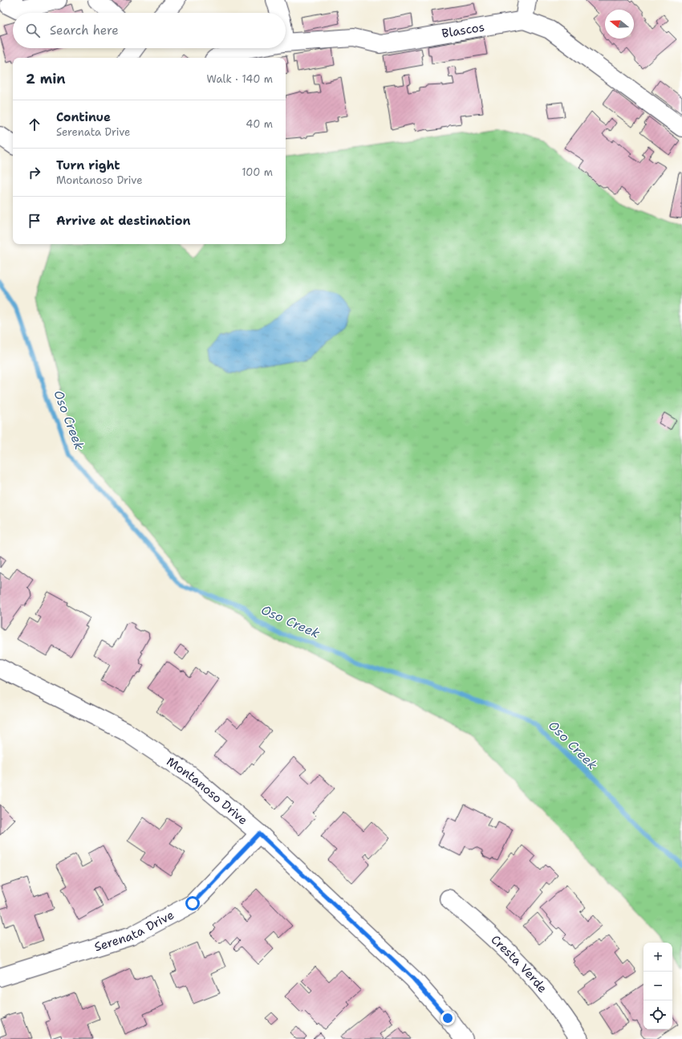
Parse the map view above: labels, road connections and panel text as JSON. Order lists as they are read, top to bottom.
{
  "streets": {
    "street": [
      "Blascos",
      "Montanoso Drive",
      "Serenata Drive",
      "Cresta Verde"
    ]
  },
  "crossings": [
    ["Montanoso Drive", "Serenata Drive"]
  ],
  "water": ["Oso Creek"],
  "north": "left",
  "page": {
    "search": "Search here",
    "heading": ["2 min", "Walk · 140 m"],
    "list": [
      ["Continue", "Serenata Drive", "40 m"],
      ["Turn right", "Montanoso Drive", "100 m"],
      "Arrive at destination"
    ],
    "map_buttons": ["+", "−"]
  }
}
